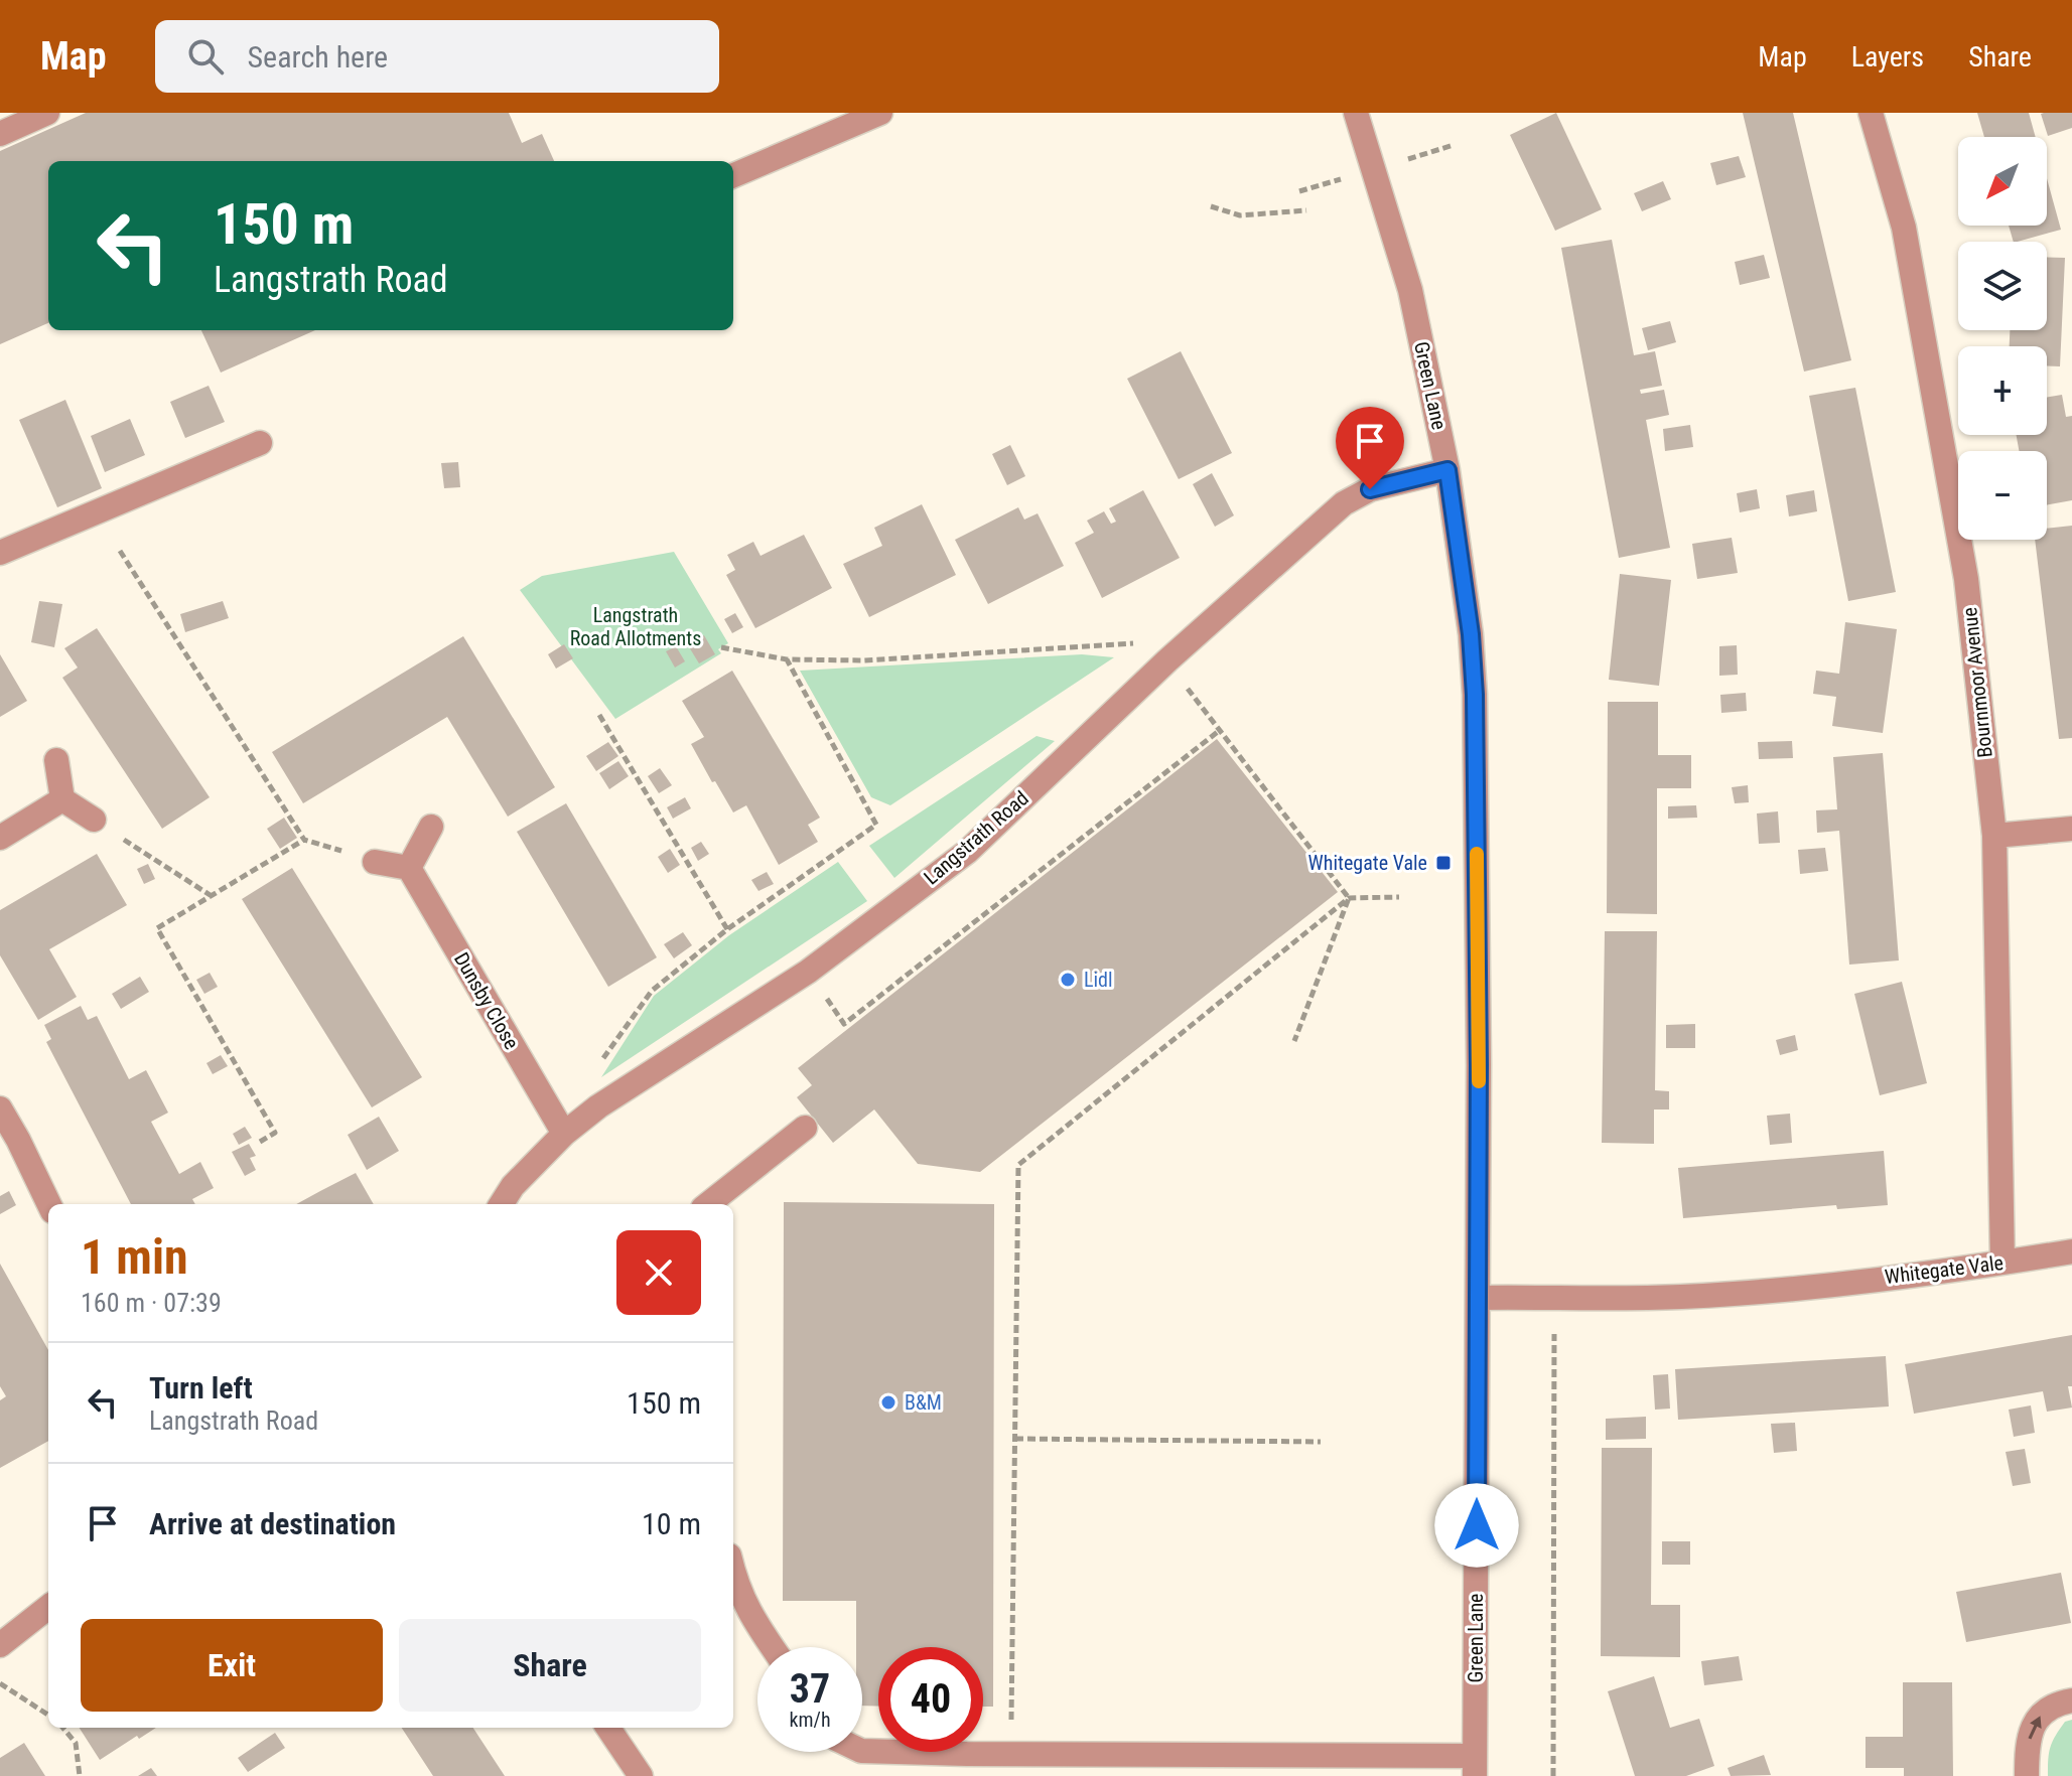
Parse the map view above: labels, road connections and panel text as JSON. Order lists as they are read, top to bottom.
{
  "streets": {
    "street": [
      "Green Lane",
      "Bournmoor Avenue",
      "Langstrath Road",
      "Dunsby Close",
      "Whitegate Vale"
    ]
  },
  "crossings": [
    ["Green Lane", "Langstrath Road"],
    ["Green Lane", "Whitegate Vale"],
    ["Bournmoor Avenue", "Whitegate Vale"],
    ["Langstrath Road", "Dunsby Close"]
  ],
  "parks": ["Langstrath Road Allotments"],
  "places": {
    "transit": ["Whitegate Vale"],
    "other": ["Lidl", "B&M"]
  },
  "north": "bottom left",
  "page": {
    "header": "Map",
    "search": "Search here",
    "nav": ["Map", "Layers", "Share"],
    "map_buttons": ["+", "−"],
    "turn": ["150 m", "Langstrath Road"],
    "heading": ["1 min", "160 m · 07:39"],
    "list": [
      {
        "name": "Turn left",
        "note": "Langstrath Road",
        "value": "150 m"
      },
      {
        "name": "Arrive at destination",
        "value": "10 m"
      }
    ],
    "buttons": ["Exit", "Share"],
    "speed": "37 km/h",
    "limit": "40"
  }
}
